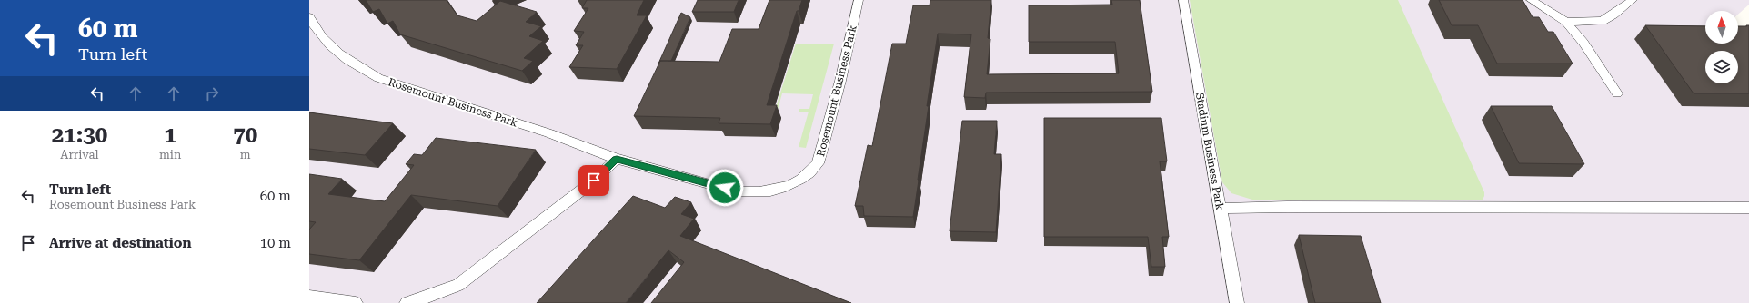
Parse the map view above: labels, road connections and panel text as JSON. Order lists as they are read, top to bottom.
{
  "streets": {
    "street": ["Rosemount Business Park", "Stadium Business Park"]
  },
  "north": "top",
  "page": {
    "turn": ["60 m", "Turn left"],
    "eta": [
      "21:30",
      "Arrival",
      "1",
      "min",
      "70",
      "m"
    ],
    "list": [
      {
        "name": "Turn left",
        "note": "Rosemount Business Park",
        "value": "60 m"
      },
      {
        "name": "Arrive at destination",
        "value": "10 m"
      }
    ]
  }
}
